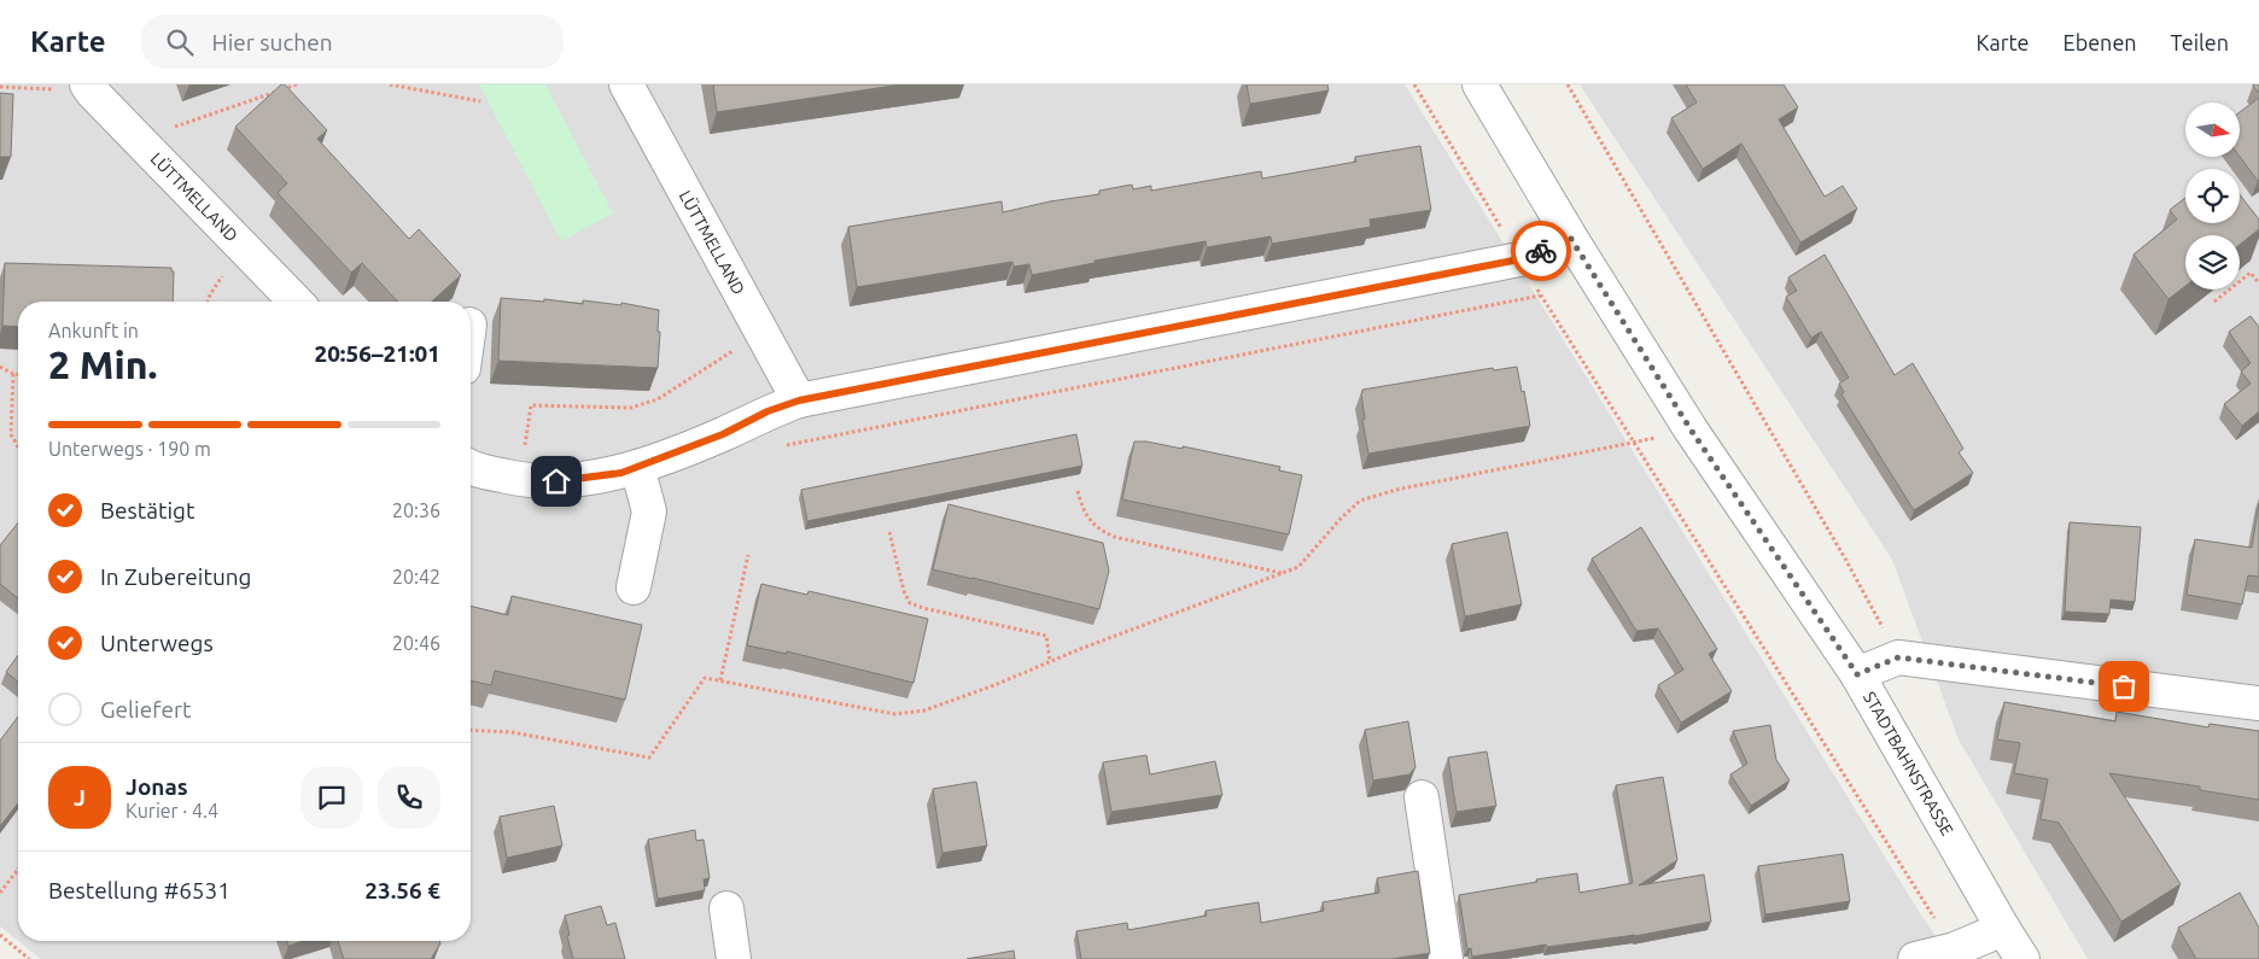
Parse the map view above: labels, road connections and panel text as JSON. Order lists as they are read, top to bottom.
{
  "streets": {
    "street": ["LÜTTMELLAND", "STADTBAHNSTRASSE"]
  },
  "north": "right",
  "page": {
    "header": "Karte",
    "search": "Hier suchen",
    "nav": ["Karte", "Ebenen", "Teilen"],
    "heading": ["2 Min.", "Ankunft in", "20:56–21:01"],
    "panel": [
      "Jonas",
      "Kurier · 4.4",
      "Bestellung #6531",
      "23.56 €"
    ],
    "bar": "Unterwegs · 190 m",
    "list": [
      ["Bestätigt", "20:36"],
      ["In Zubereitung", "20:42"],
      ["Unterwegs", "20:46"],
      "Geliefert"
    ],
    "round": "J"
  }
}
